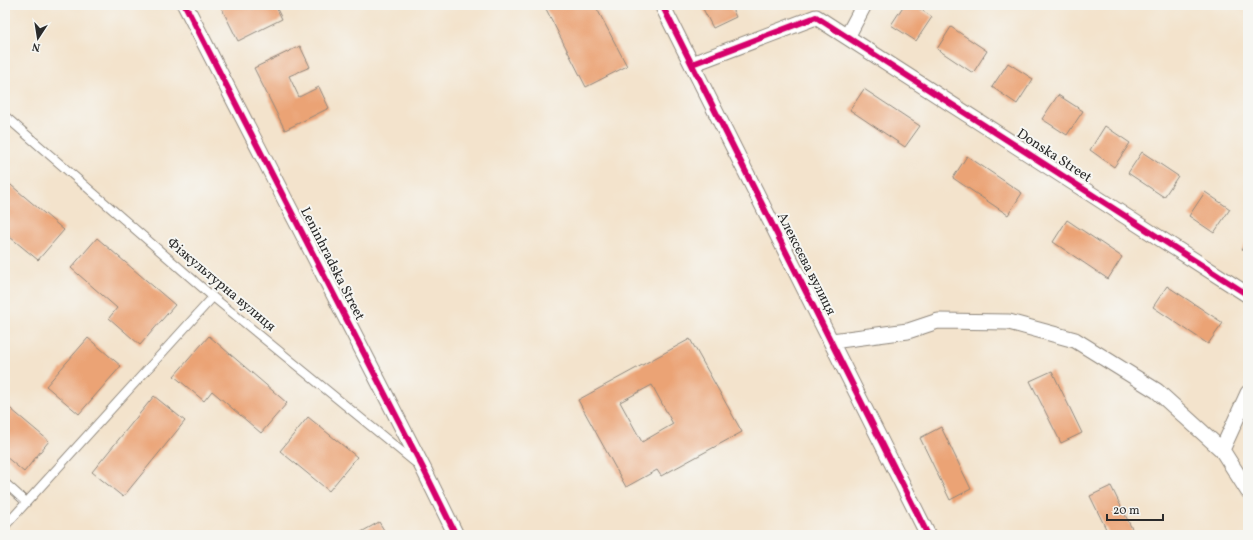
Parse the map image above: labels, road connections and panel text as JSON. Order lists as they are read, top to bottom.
{
  "streets": {
    "street": ["Donska Street", "Leninhradska Street", "Алексєєва вулиця"],
    "lane": ["Фiзкультурна вулиця"]
  },
  "crossings": [
    ["Donska Street", "Алексєєва вулиця"],
    ["Leninhradska Street", "Фiзкультурна вулиця"]
  ],
  "scale_bar": "20 m",
  "north": "bottom"
}
